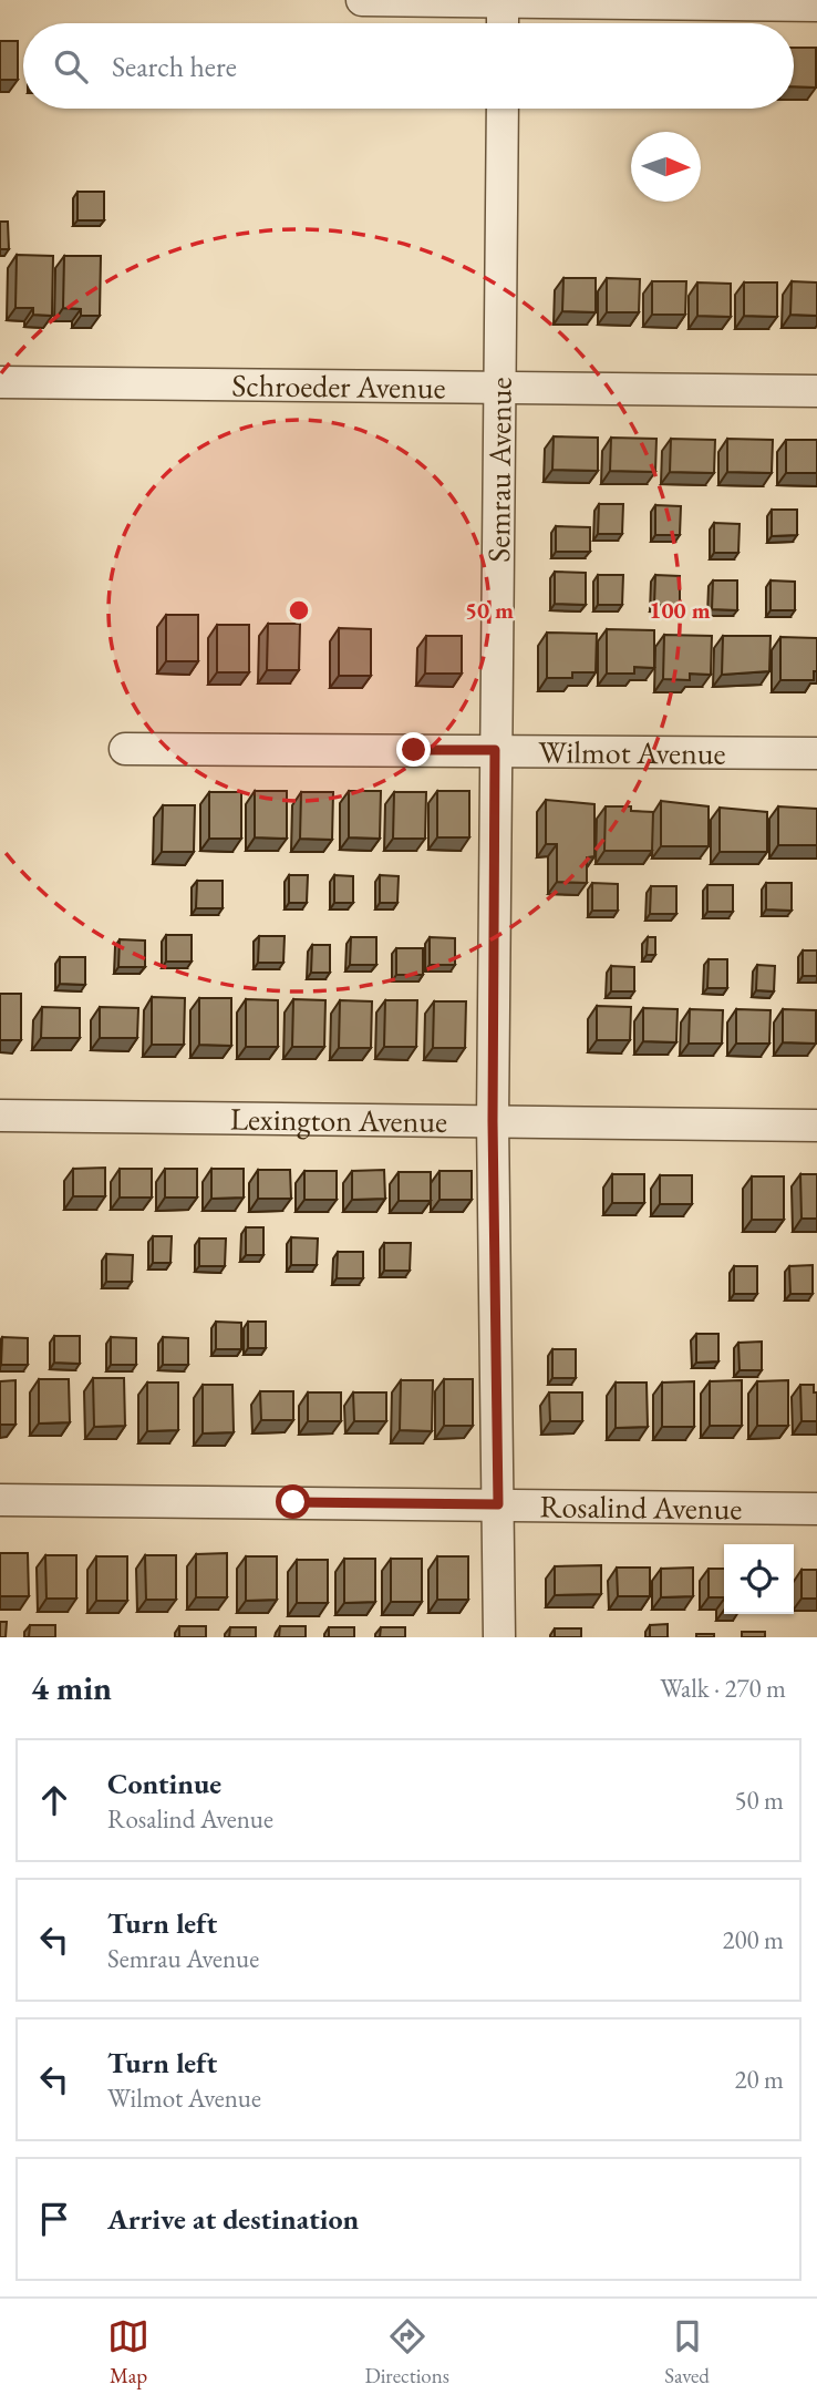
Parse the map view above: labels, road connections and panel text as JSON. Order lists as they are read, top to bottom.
{
  "streets": {
    "street": [
      "Schroeder Avenue",
      "Semrau Avenue",
      "Wilmot Avenue",
      "Lexington Avenue",
      "Rosalind Avenue"
    ]
  },
  "crossings": [
    ["Schroeder Avenue", "Semrau Avenue"],
    ["Semrau Avenue", "Wilmot Avenue"],
    ["Semrau Avenue", "Lexington Avenue"],
    ["Semrau Avenue", "Rosalind Avenue"]
  ],
  "north": "right",
  "page": {
    "search": "Search here",
    "heading": ["4 min", "Walk · 270 m"],
    "list": [
      ["Continue", "Rosalind Avenue", "50 m"],
      ["Turn left", "Semrau Avenue", "200 m"],
      ["Turn left", "Wilmot Avenue", "20 m"],
      "Arrive at destination"
    ],
    "nav": ["Map", "Directions", "Saved"]
  },
  "rings": ["50 m", "100 m"]
}
